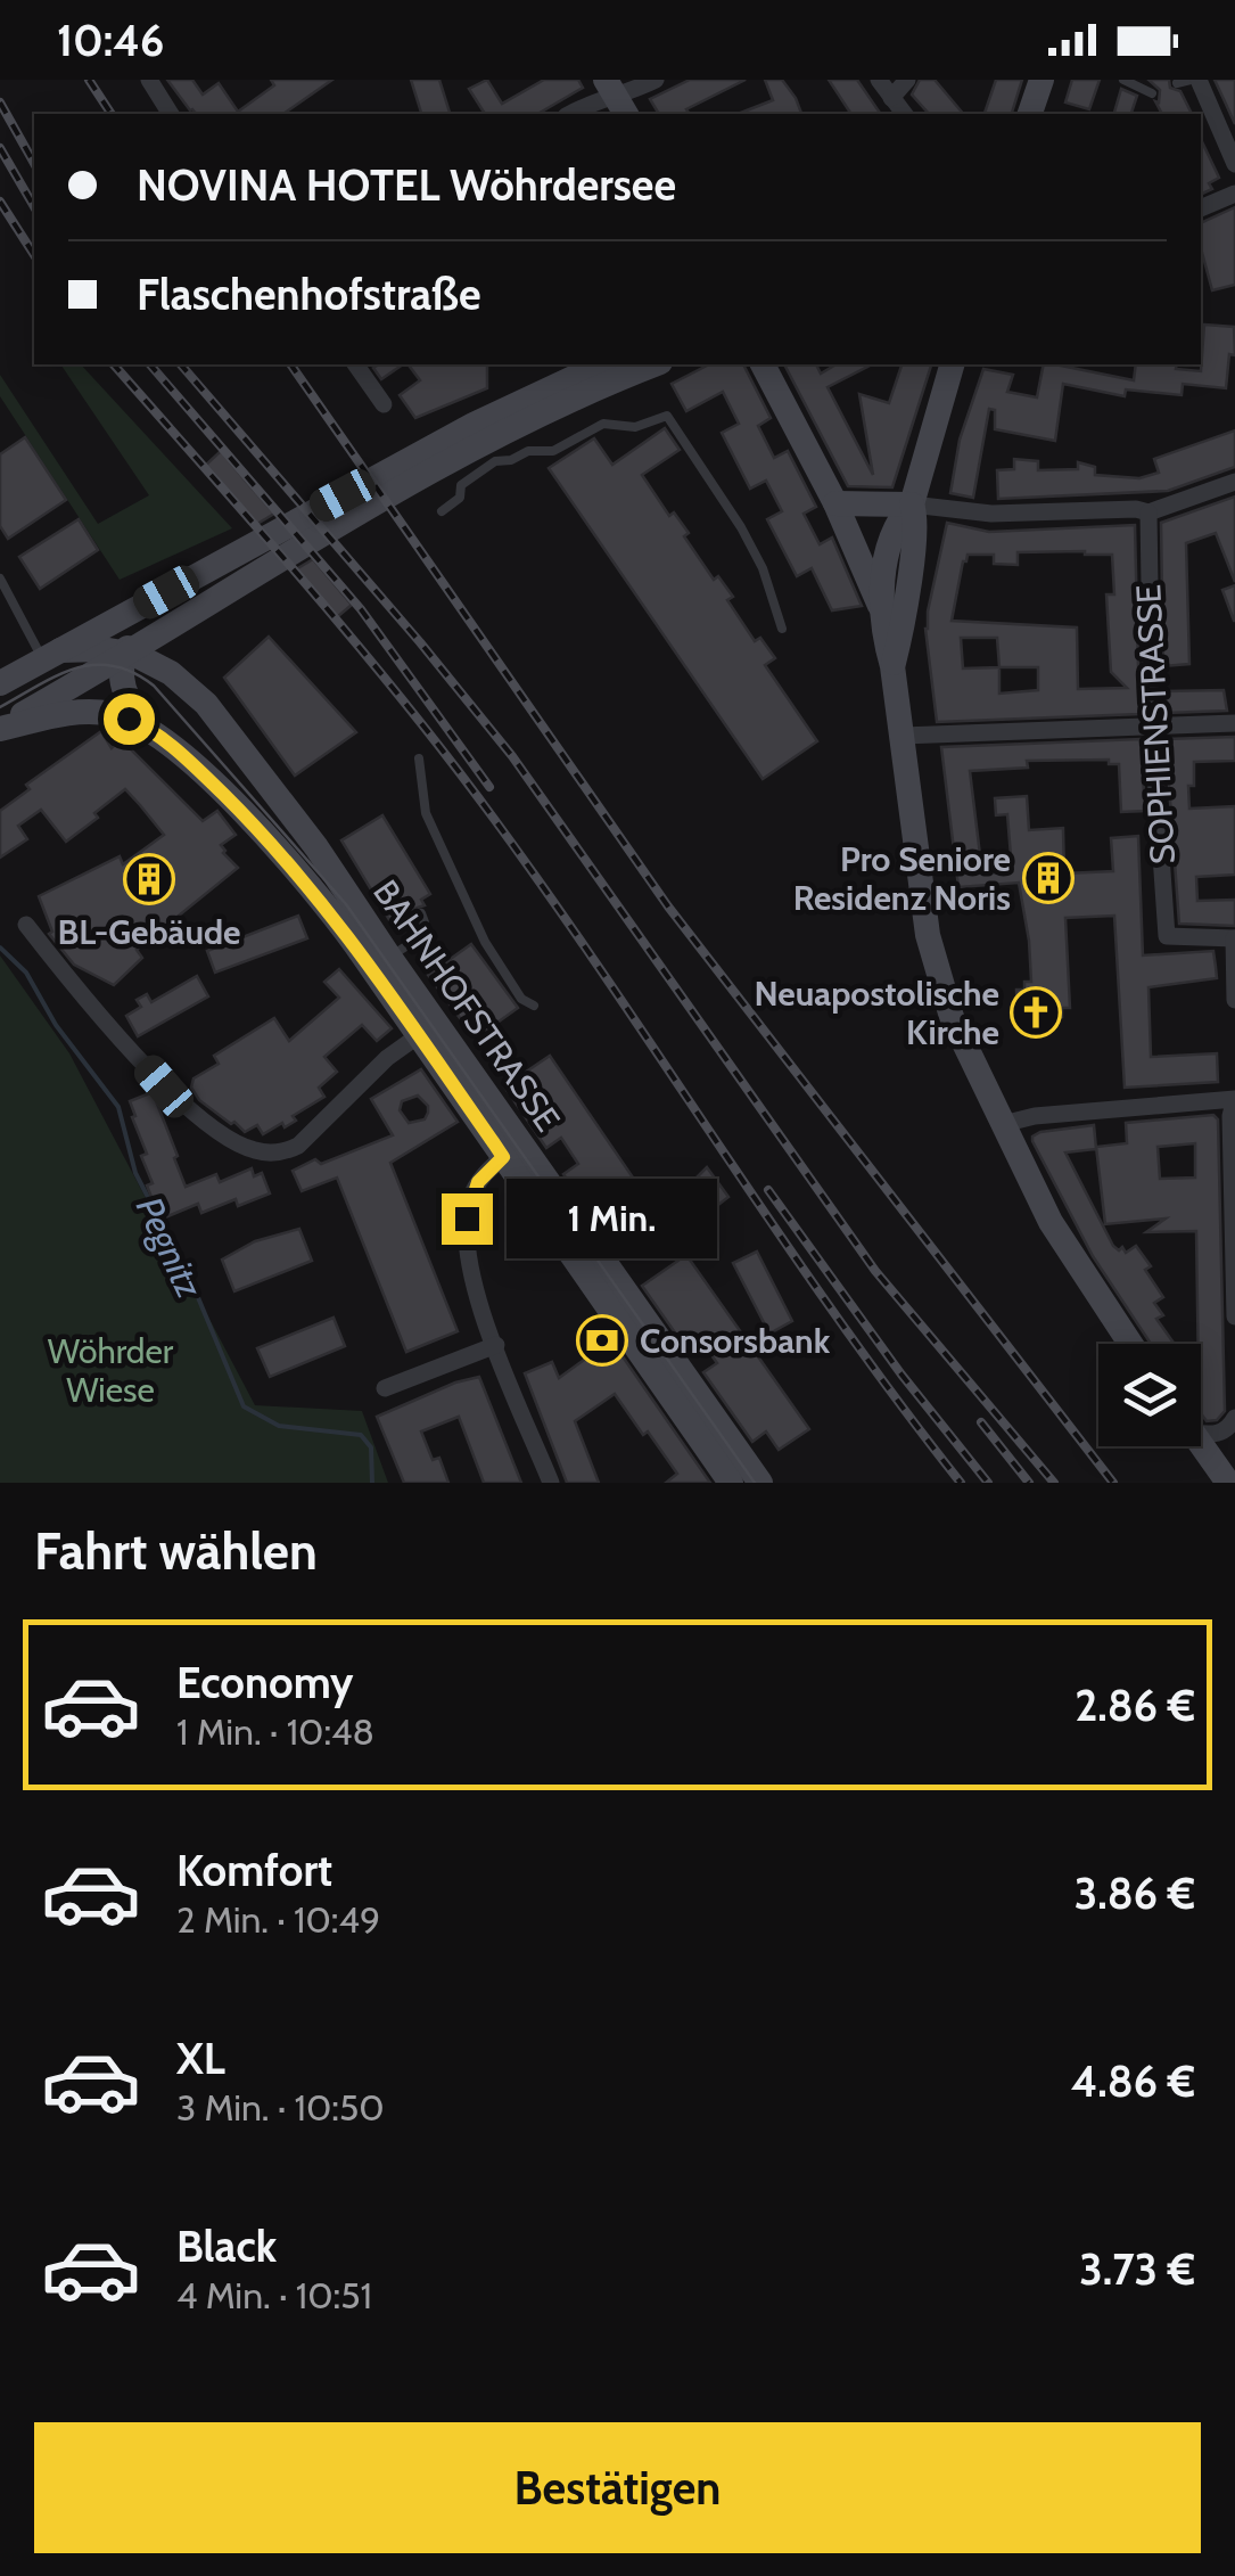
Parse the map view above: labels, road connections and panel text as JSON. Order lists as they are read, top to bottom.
{
  "streets": {
    "main road": ["BAHNHOFSTRASSE"],
    "street": ["SOPHIENSTRASSE"]
  },
  "water": ["Pegnitz"],
  "parks": ["Wöhrder Wiese"],
  "places": {
    "building": ["Pro Seniore Residenz Noris", "BL-Gebäude"],
    "church": ["Neuapostolische Kirche"],
    "bank": ["Consorsbank"]
  },
  "page": {
    "status": "10:46",
    "banner": ["NOVINA HOTEL Wöhrdersee", "Flaschenhofstraße"],
    "bubble": "1 Min.",
    "heading": "Fahrt wählen",
    "list": [
      {
        "name": "Economy",
        "note": "1 Min. · 10:48",
        "value": "2.86 €"
      },
      {
        "name": "Komfort",
        "note": "2 Min. · 10:49",
        "value": "3.86 €"
      },
      {
        "name": "XL",
        "note": "3 Min. · 10:50",
        "value": "4.86 €"
      },
      {
        "name": "Black",
        "note": "4 Min. · 10:51",
        "value": "3.73 €"
      }
    ],
    "buttons": "Bestätigen"
  }
}
